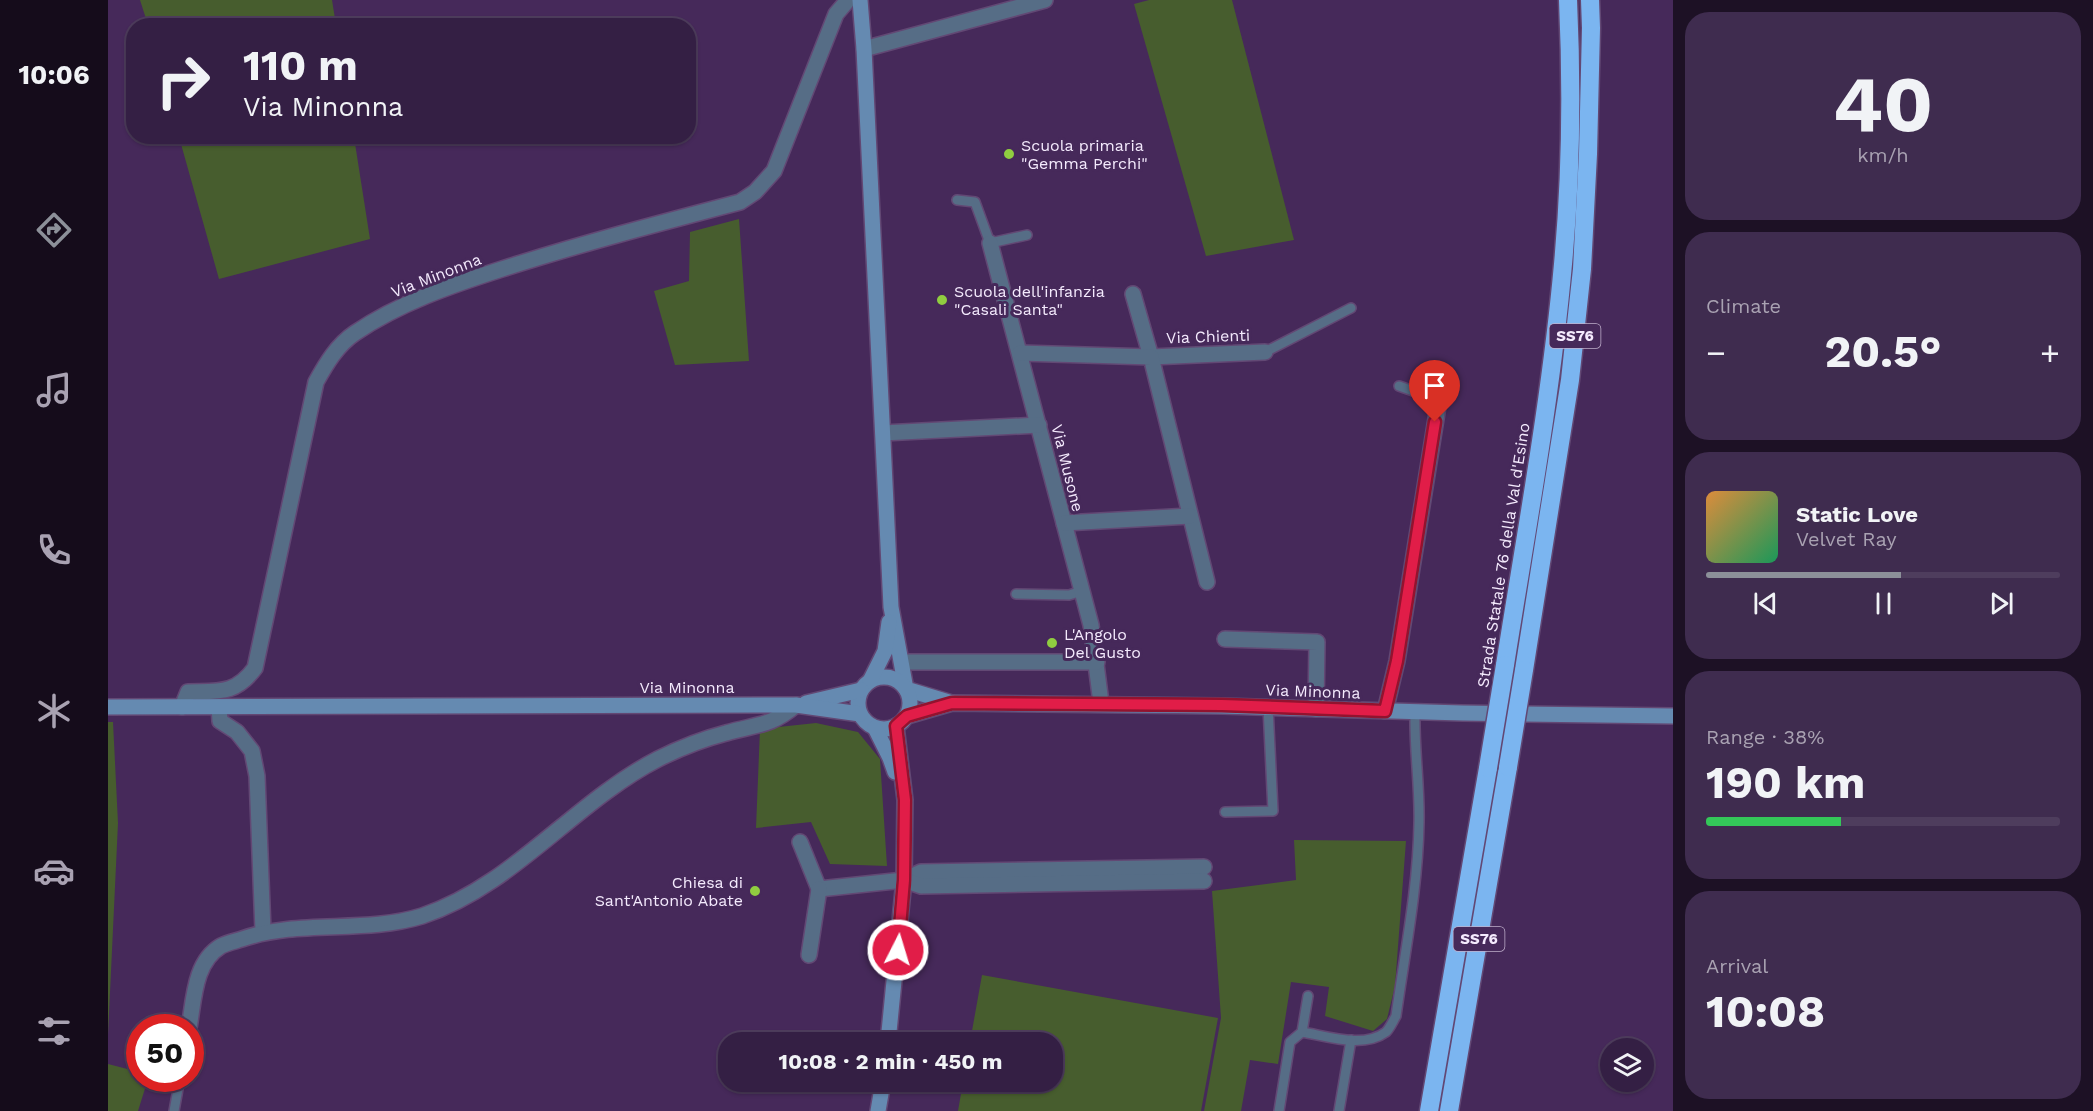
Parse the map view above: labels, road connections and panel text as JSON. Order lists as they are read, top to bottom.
{
  "streets": {
    "highway": ["SS76", "Strada Statale 76 della Val d'Esino"],
    "main road": ["Via Minonna"],
    "street": ["Via Chienti", "Via Musone"]
  },
  "crossings": [
    ["Via Minonna", "Via Musone"],
    ["Via Chienti", "Via Musone"]
  ],
  "places": [
    "Scuola primaria \"Gemma Perchi\"",
    "Scuola dell'infanzia \"Casali Santa\"",
    "L'Angolo Del Gusto",
    "Chiesa di Sant'Antonio Abate"
  ],
  "page": {
    "tabs": "10:06",
    "tile": [
      ["40", "km/h"],
      "Climate",
      ["Range · 38%", "190 km"],
      ["Arrival", "10:08"]
    ],
    "turn": ["110 m", "Via Minonna"],
    "heat": ["−", "20.5°", "+"],
    "song": ["Static Love", "Velvet Ray"],
    "limit": "50",
    "trip": "10:08 · 2 min · 450 m"
  }
}
